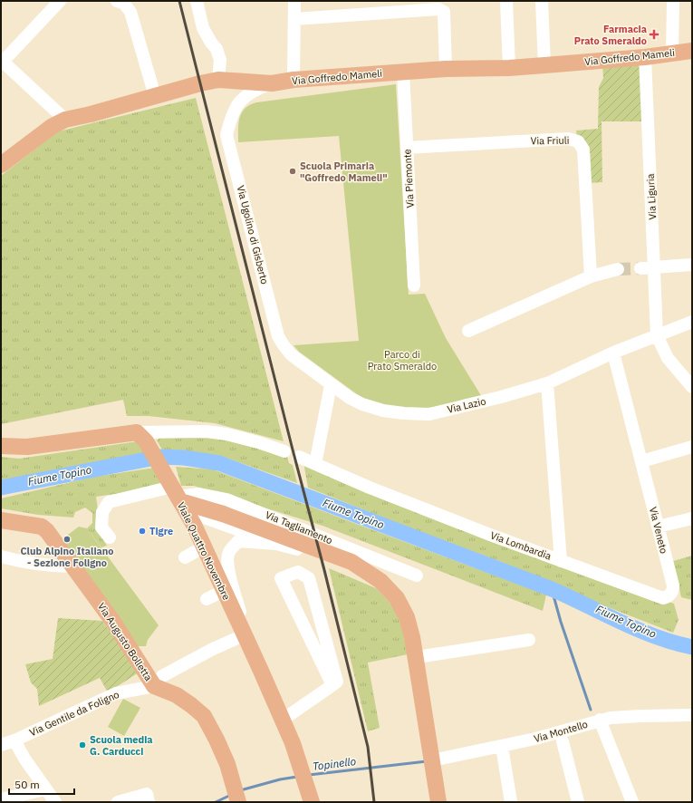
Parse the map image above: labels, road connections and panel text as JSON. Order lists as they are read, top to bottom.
{
  "streets": {
    "main road": [
      "Via Goffredo Mameli",
      "Via Tagliamento",
      "Viale Quattro Novembre",
      "Via Augusto Bolletta"
    ],
    "street": [
      "Via Friuli",
      "Via Piemonte",
      "Via Liguria",
      "Via Ugolino di Gisberto",
      "Via Lazio",
      "Via Veneto",
      "Via Lombardia",
      "Via Gentile da Foligno",
      "Via Montello"
    ]
  },
  "crossings": [
    ["Via Goffredo Mameli", "Via Piemonte"],
    ["Via Goffredo Mameli", "Via Liguria"],
    ["Via Goffredo Mameli", "Via Ugolino di Gisberto"],
    ["Via Friuli", "Via Piemonte"],
    ["Via Liguria", "Via Lazio"],
    ["Via Ugolino di Gisberto", "Via Lazio"],
    ["Via Lazio", "Via Veneto"],
    ["Via Lazio", "Via Lombardia"],
    ["Via Tagliamento", "Viale Quattro Novembre"],
    ["Via Tagliamento", "Via Montello"],
    ["Via Veneto", "Via Lombardia"],
    ["Via Augusto Bolletta", "Via Gentile da Foligno"]
  ],
  "water": ["Fiume Topino", "Topinello"],
  "parks": ["Parco di Prato Smeraldo"],
  "places": {
    "health": ["Farmacia Prato Smeraldo"],
    "other": [
      "Scuola Primaria \"Goffredo Mameli\"",
      "Tigre",
      "Club Alpino Italiano - Sezione Foligno",
      "Scuola media G. Carducci"
    ]
  },
  "scale_bar": "50 m"
}
